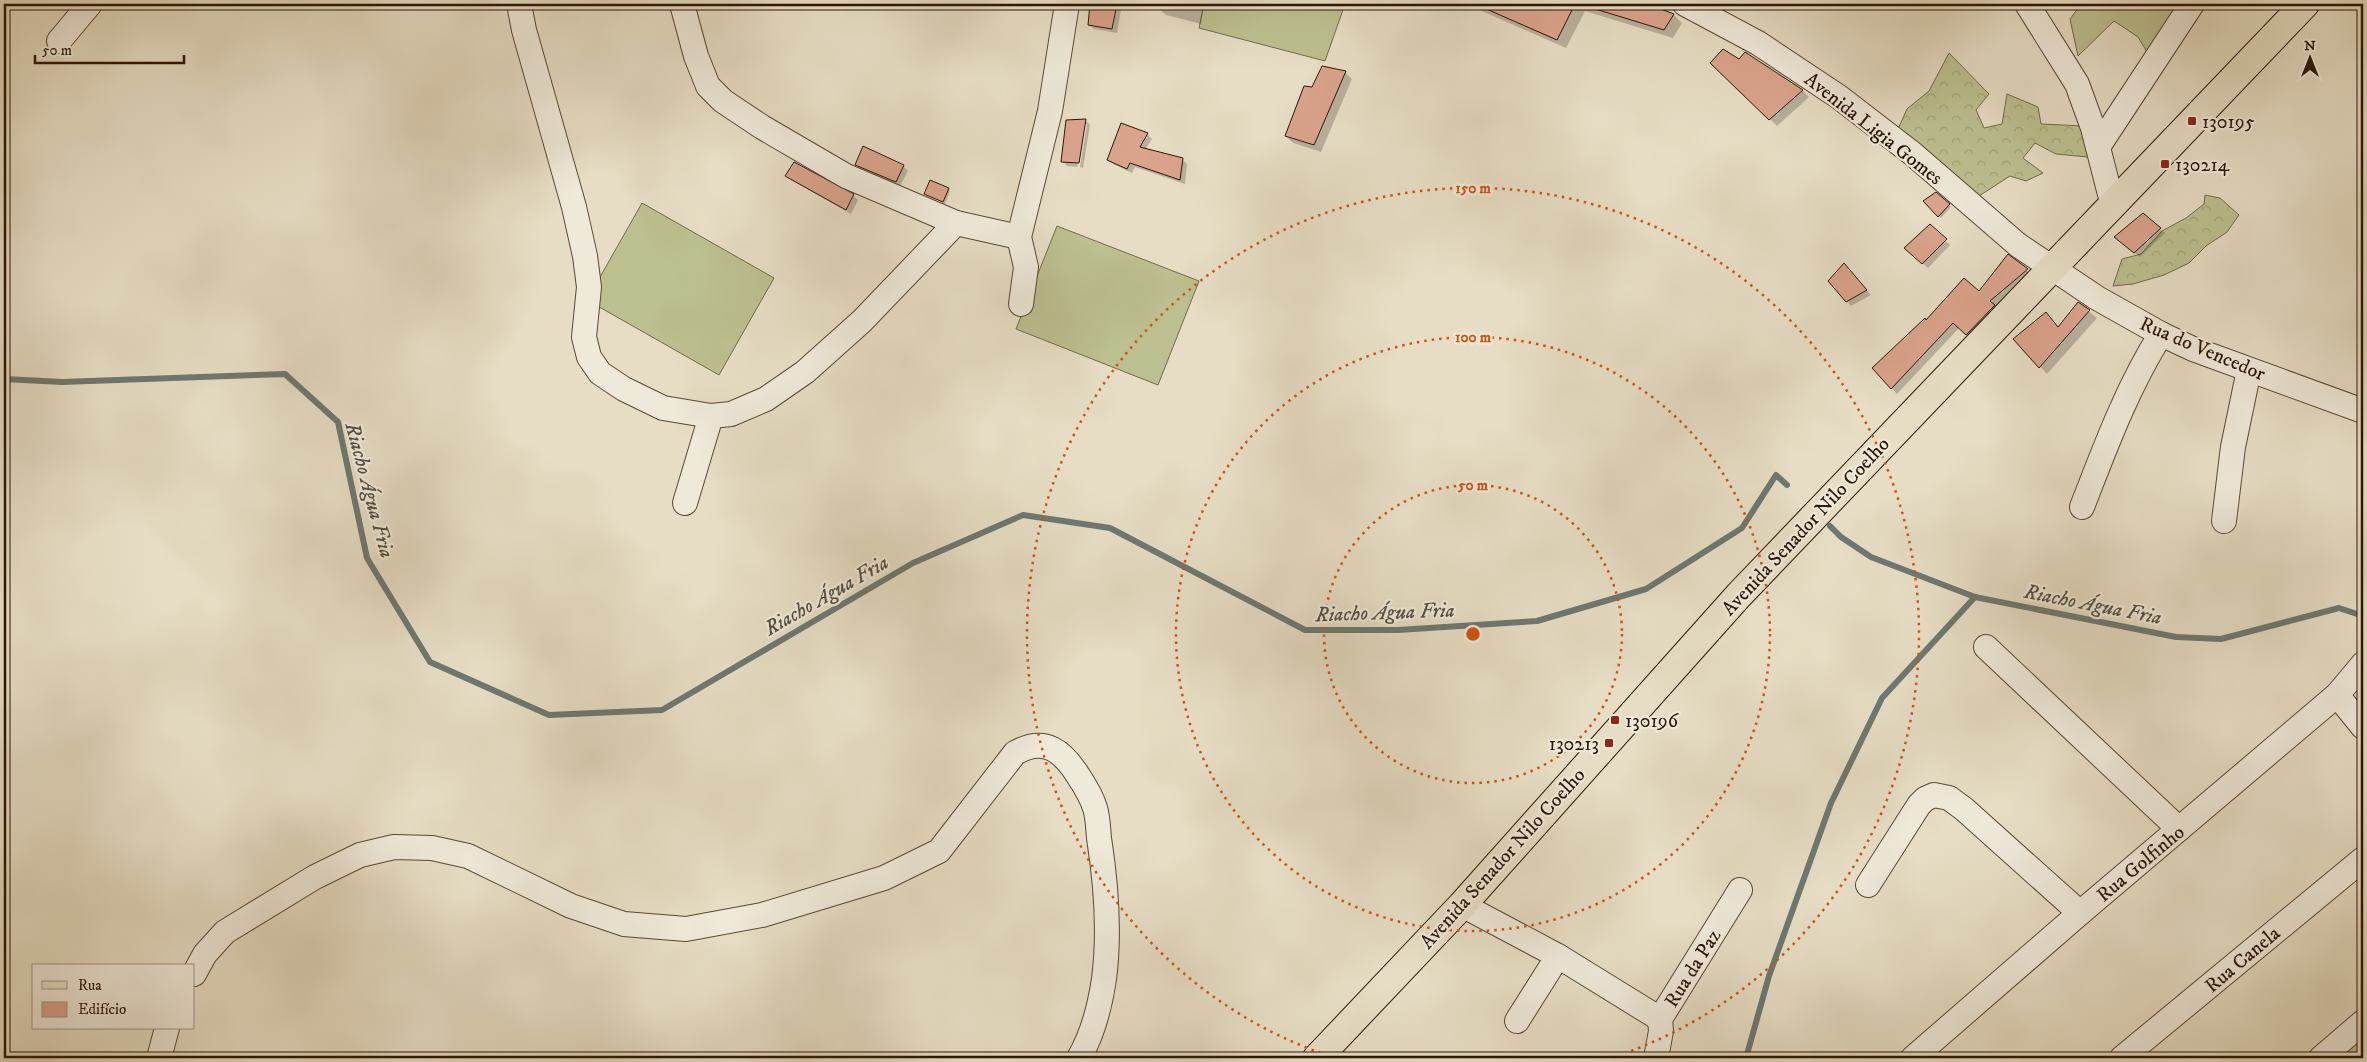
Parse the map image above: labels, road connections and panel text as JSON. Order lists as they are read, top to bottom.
{
  "streets": {
    "main road": ["Avenida Senador Nilo Coelho"],
    "street": [
      "Avenida Ligia Gomes",
      "Rua do Vencedor",
      "Rua Golfinho",
      "Rua Canela",
      "Rua da Paz"
    ]
  },
  "crossings": [
    ["Avenida Ligia Gomes", "Rua do Vencedor"],
    ["Avenida Ligia Gomes", "Avenida Senador Nilo Coelho"],
    ["Rua do Vencedor", "Avenida Senador Nilo Coelho"],
    ["Avenida Senador Nilo Coelho", "Rua da Paz"]
  ],
  "water": ["Riacho Água Fria"],
  "places": {
    "transit": [
      "130195",
      "130214",
      "130196",
      "130213"
    ]
  },
  "legend": ["Rua", "Edifício"],
  "scale_bar": "50 m",
  "north": "top",
  "rings": ["150 m", "100 m", "50 m"]
}
